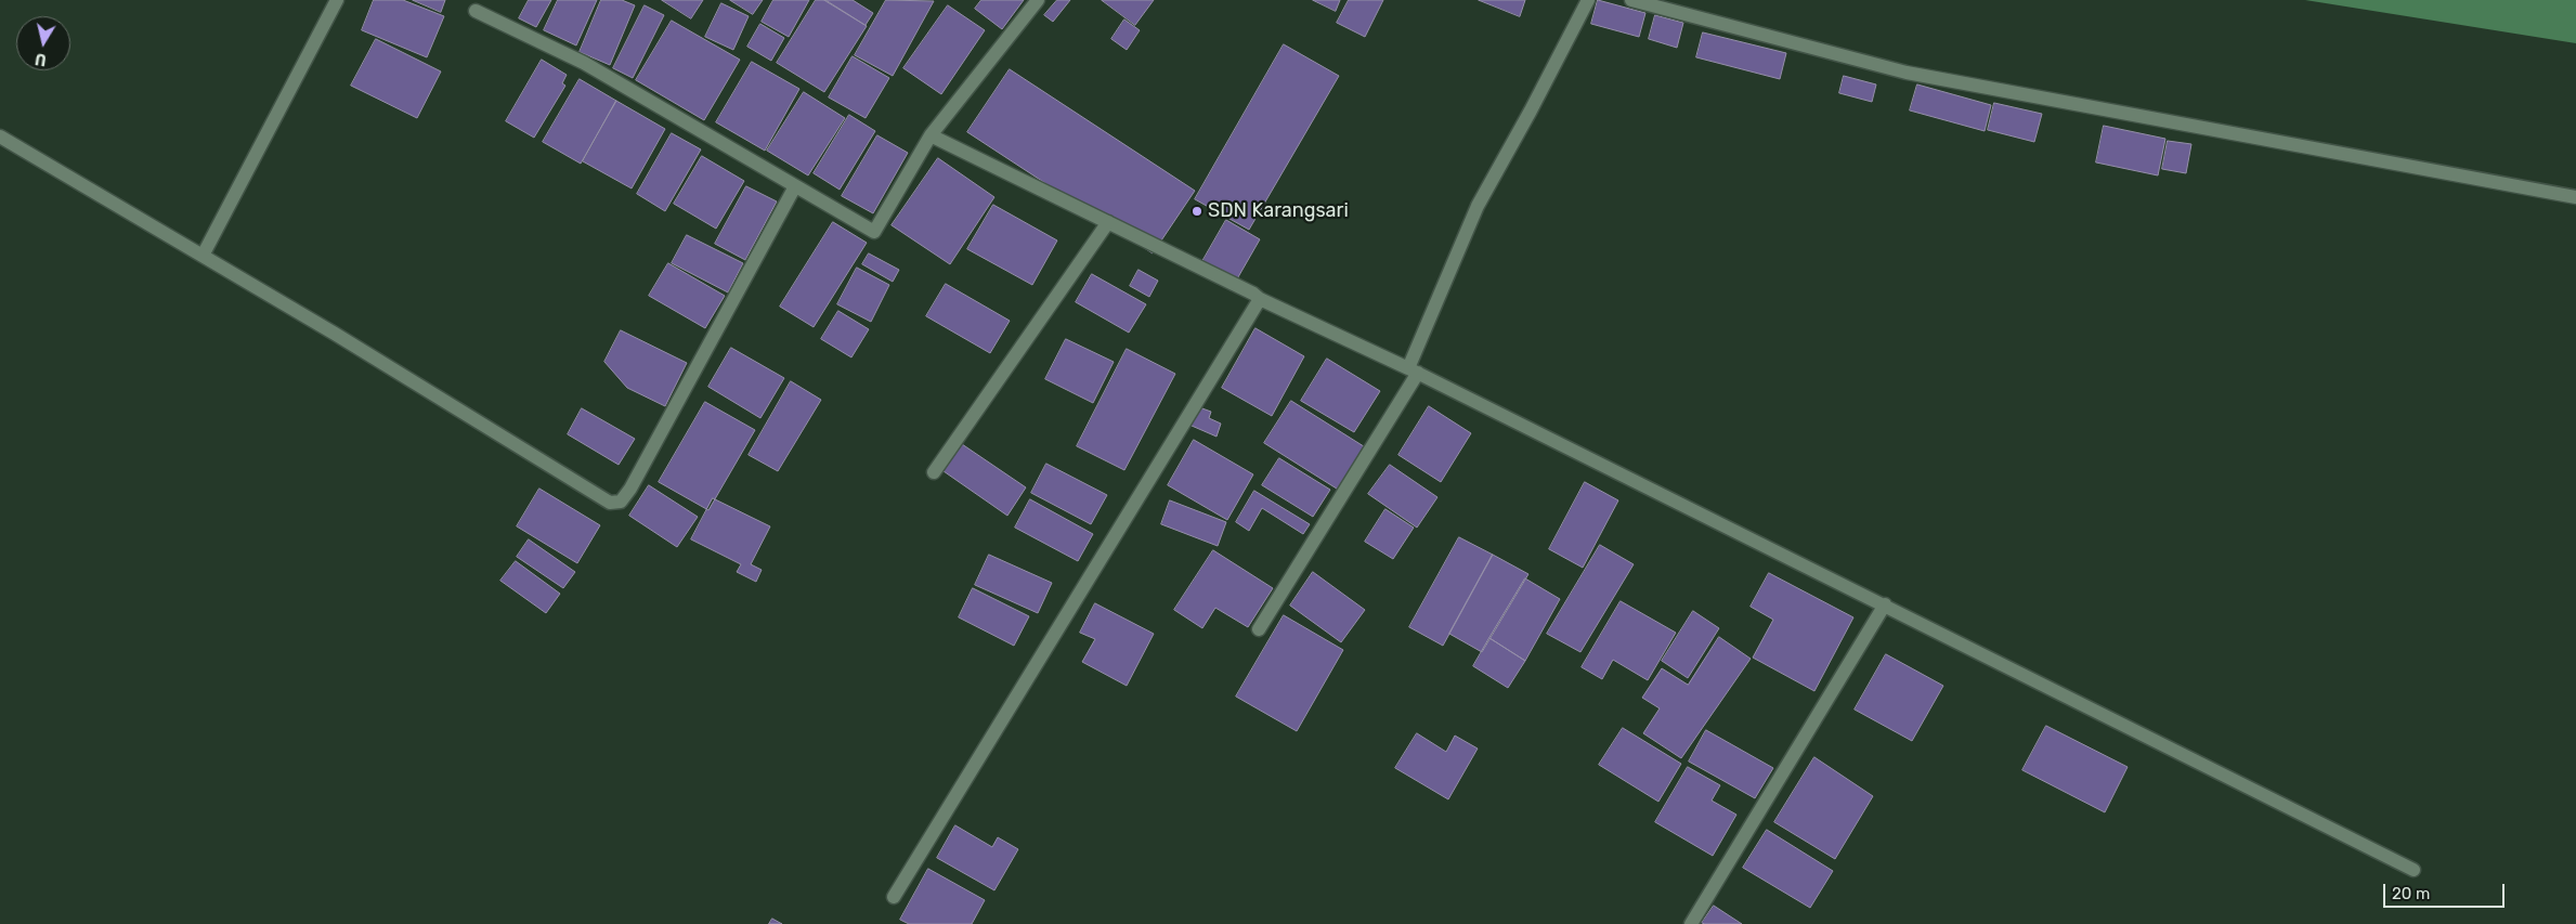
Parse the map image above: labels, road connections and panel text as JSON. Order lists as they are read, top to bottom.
{
  "places": ["SDN Karangsari"],
  "scale_bar": "20 m",
  "north": "bottom"
}
